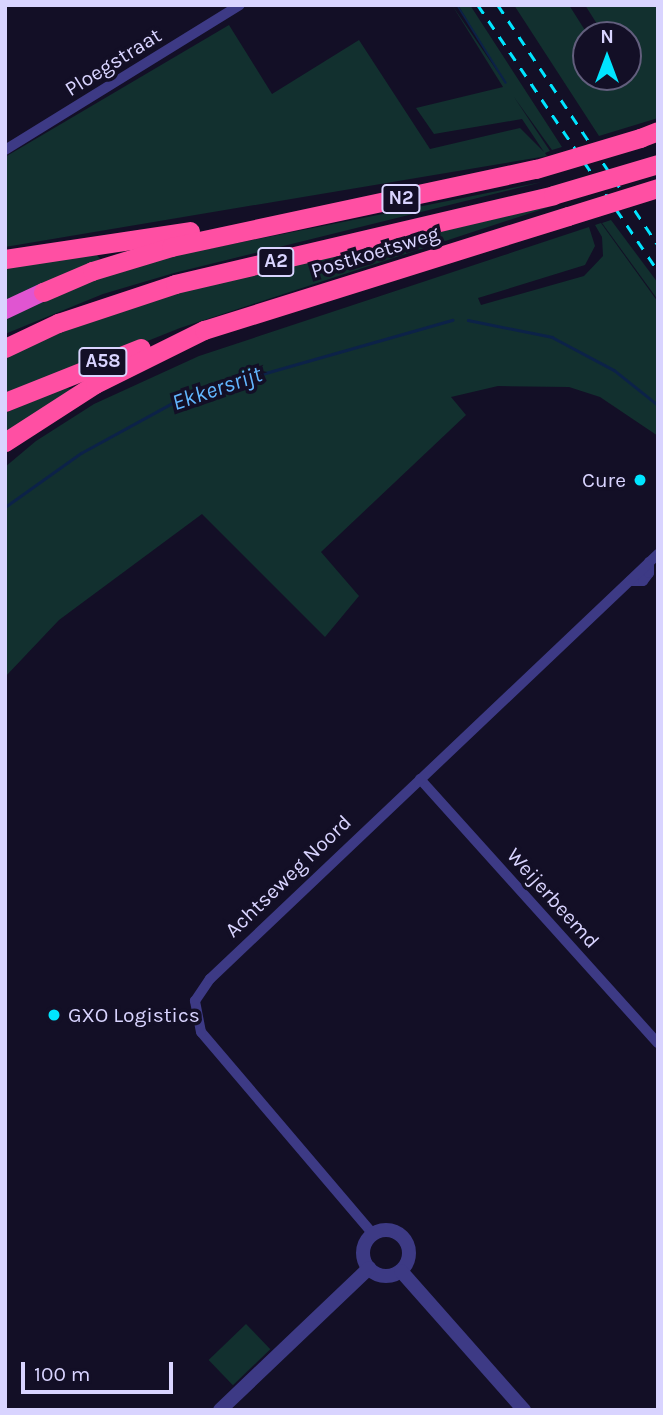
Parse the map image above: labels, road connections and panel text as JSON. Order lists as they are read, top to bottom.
{
  "streets": {
    "highway": [
      "N2",
      "Postkoetsweg",
      "A2",
      "A58"
    ],
    "street": ["Ploegstraat", "Achtseweg Noord", "Weijerbeemd"]
  },
  "crossings": [
    ["N2", "Postkoetsweg"],
    ["Postkoetsweg", "A58"],
    ["Achtseweg Noord", "Weijerbeemd"]
  ],
  "water": ["Ekkersrijt"],
  "places": ["Cure", "GXO Logistics"],
  "scale_bar": "100 m",
  "north": "top"
}
